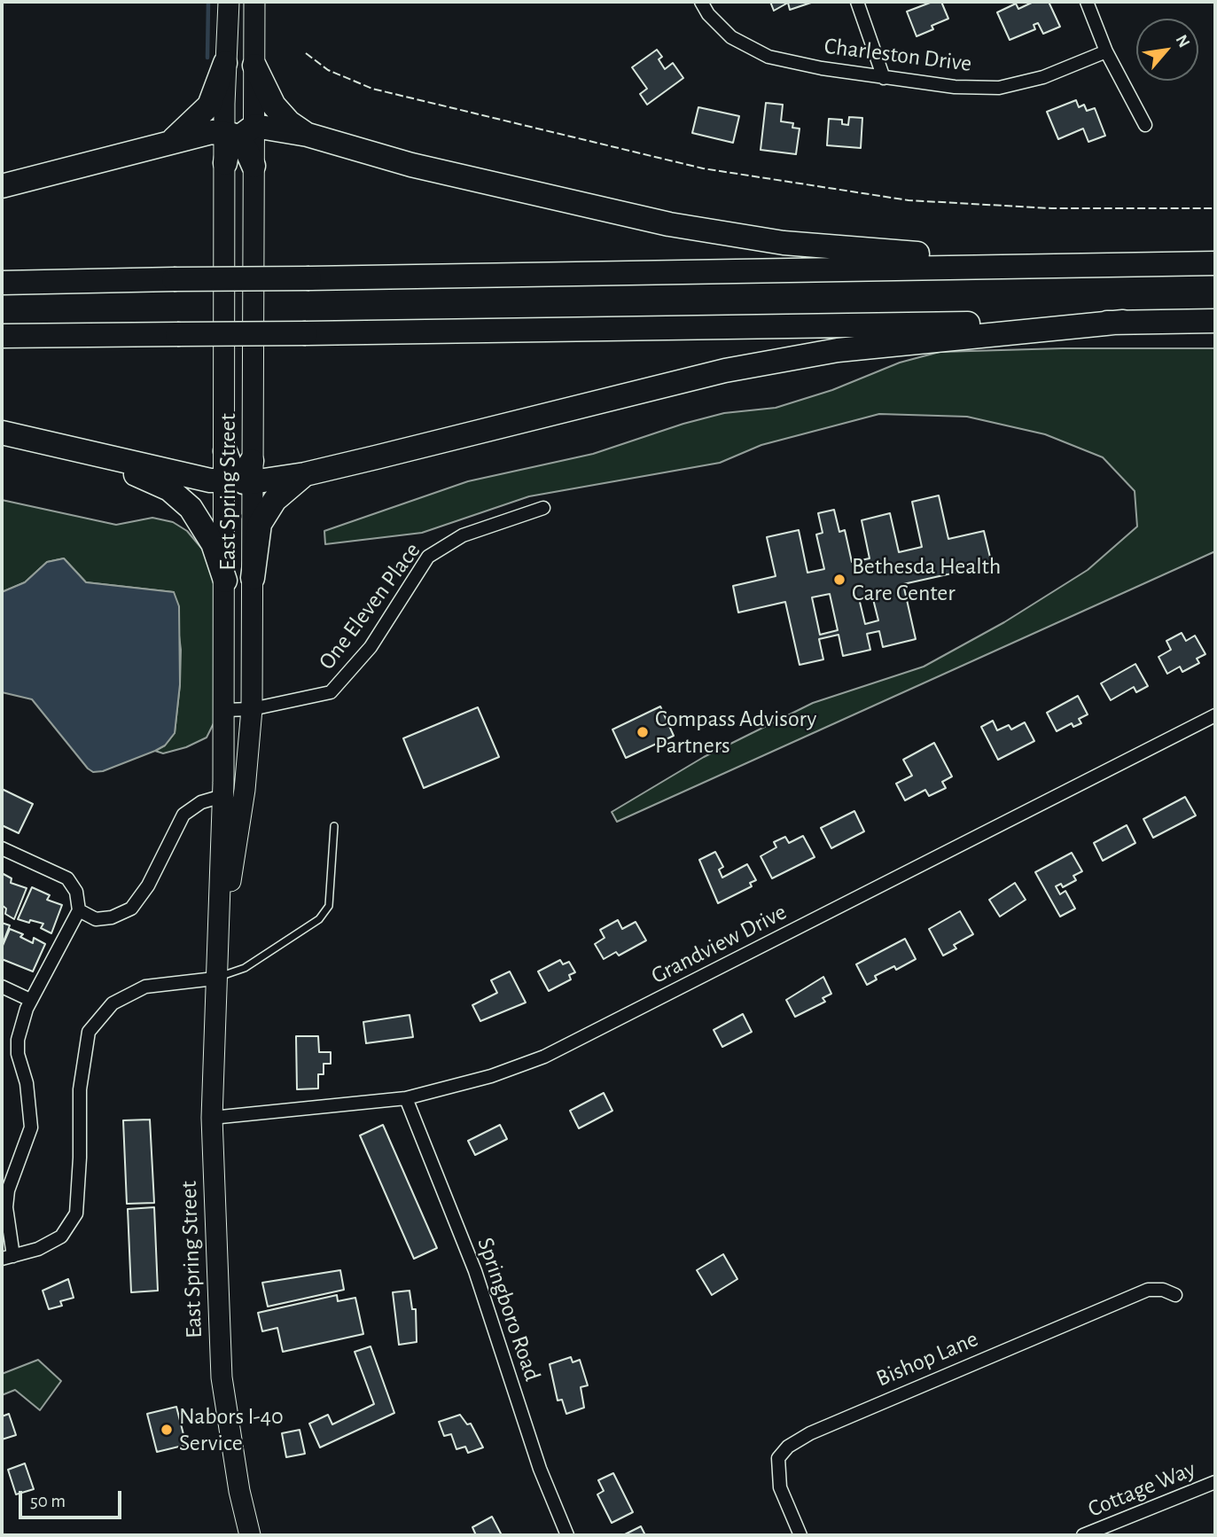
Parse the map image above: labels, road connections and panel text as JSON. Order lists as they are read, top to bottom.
{
  "streets": {
    "main road": ["East Spring Street"],
    "street": [
      "Charleston Drive",
      "One Eleven Place",
      "Grandview Drive",
      "Springboro Road",
      "Bishop Lane",
      "Cottage Way"
    ]
  },
  "crossings": [
    ["East Spring Street", "One Eleven Place"],
    ["East Spring Street", "Grandview Drive"],
    ["Grandview Drive", "Springboro Road"]
  ],
  "places": ["Bethesda Health Care Center", "Compass Advisory Partners", "Nabors I-40 Service"],
  "scale_bar": "50 m",
  "north": "top right"
}
